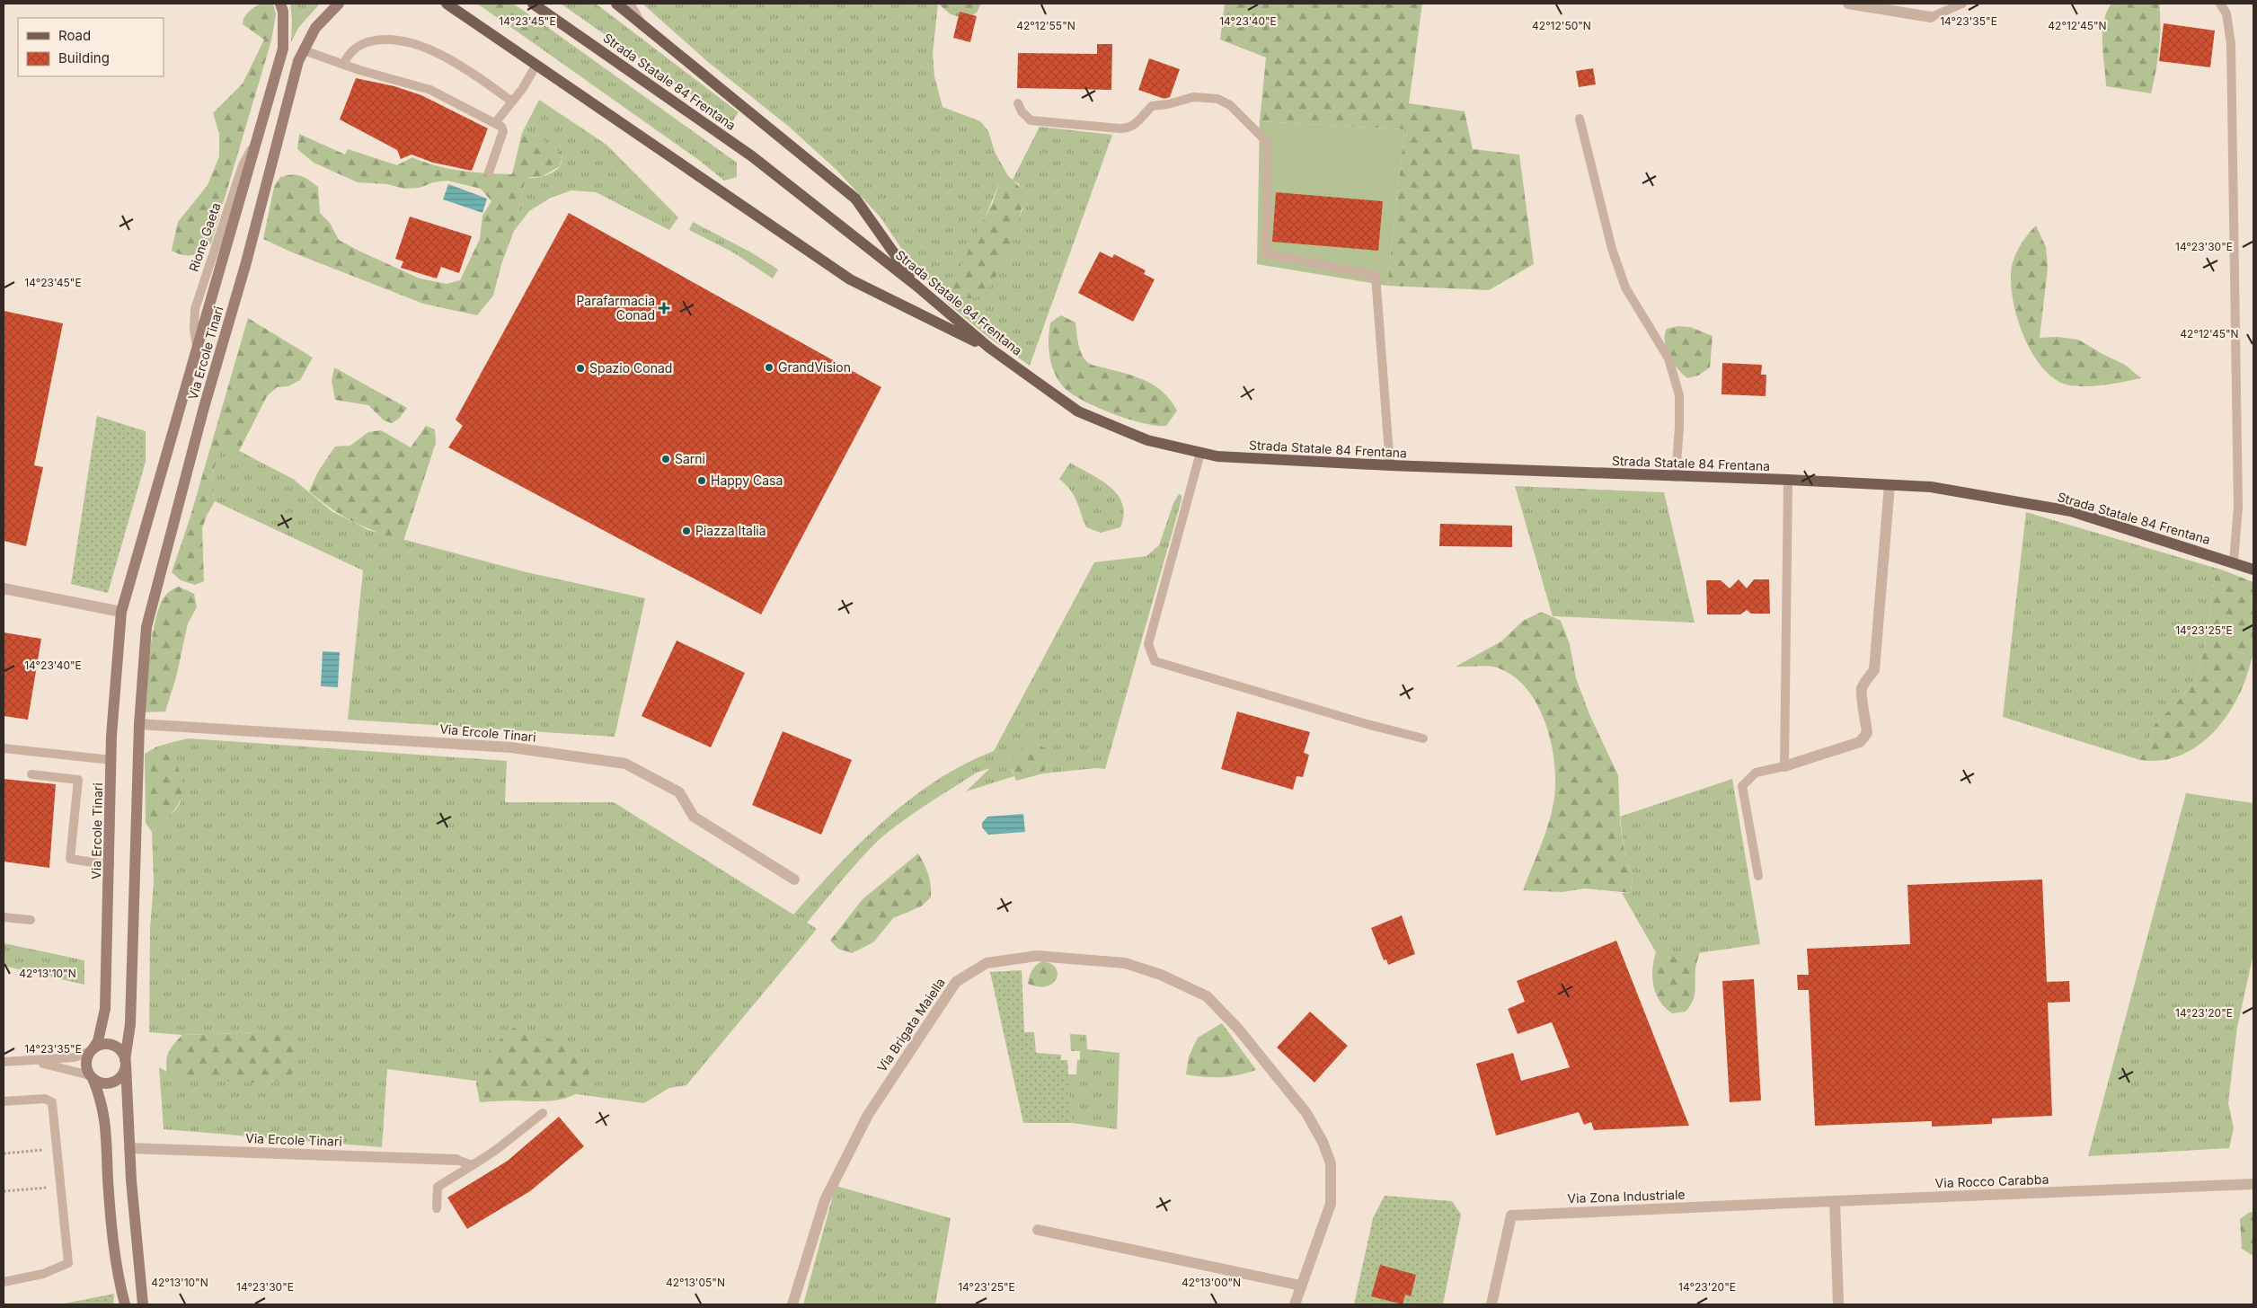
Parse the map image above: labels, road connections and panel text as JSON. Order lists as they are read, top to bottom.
{
  "streets": {
    "main road": ["Strada Statale 84 Frentana"],
    "street": [
      "Via Ercole Tinari",
      "Via Brigata Maiella",
      "Via Rocco Carabba",
      "Via Zona Industriale"
    ]
  },
  "crossings": [
    ["Via Rocco Carabba", "Via Zona Industriale"]
  ],
  "places": {
    "health": ["Parafarmacia Conad"],
    "other": [
      "GrandVision",
      "Spazio Conad",
      "Sarni",
      "Happy Casa",
      "Piazza Italia"
    ]
  },
  "legend": ["Road", "Building"],
  "coordinates": [
    "14°23'45\"E",
    "14°23'40\"E",
    "14°23'35\"E",
    "42°12'55\"N",
    "42°12'50\"N",
    "42°12'45\"N",
    "14°23'30\"E",
    "14°23'25\"E",
    "42°13'10\"N",
    "14°23'20\"E",
    "42°13'05\"N",
    "42°13'00\"N"
  ]
}
